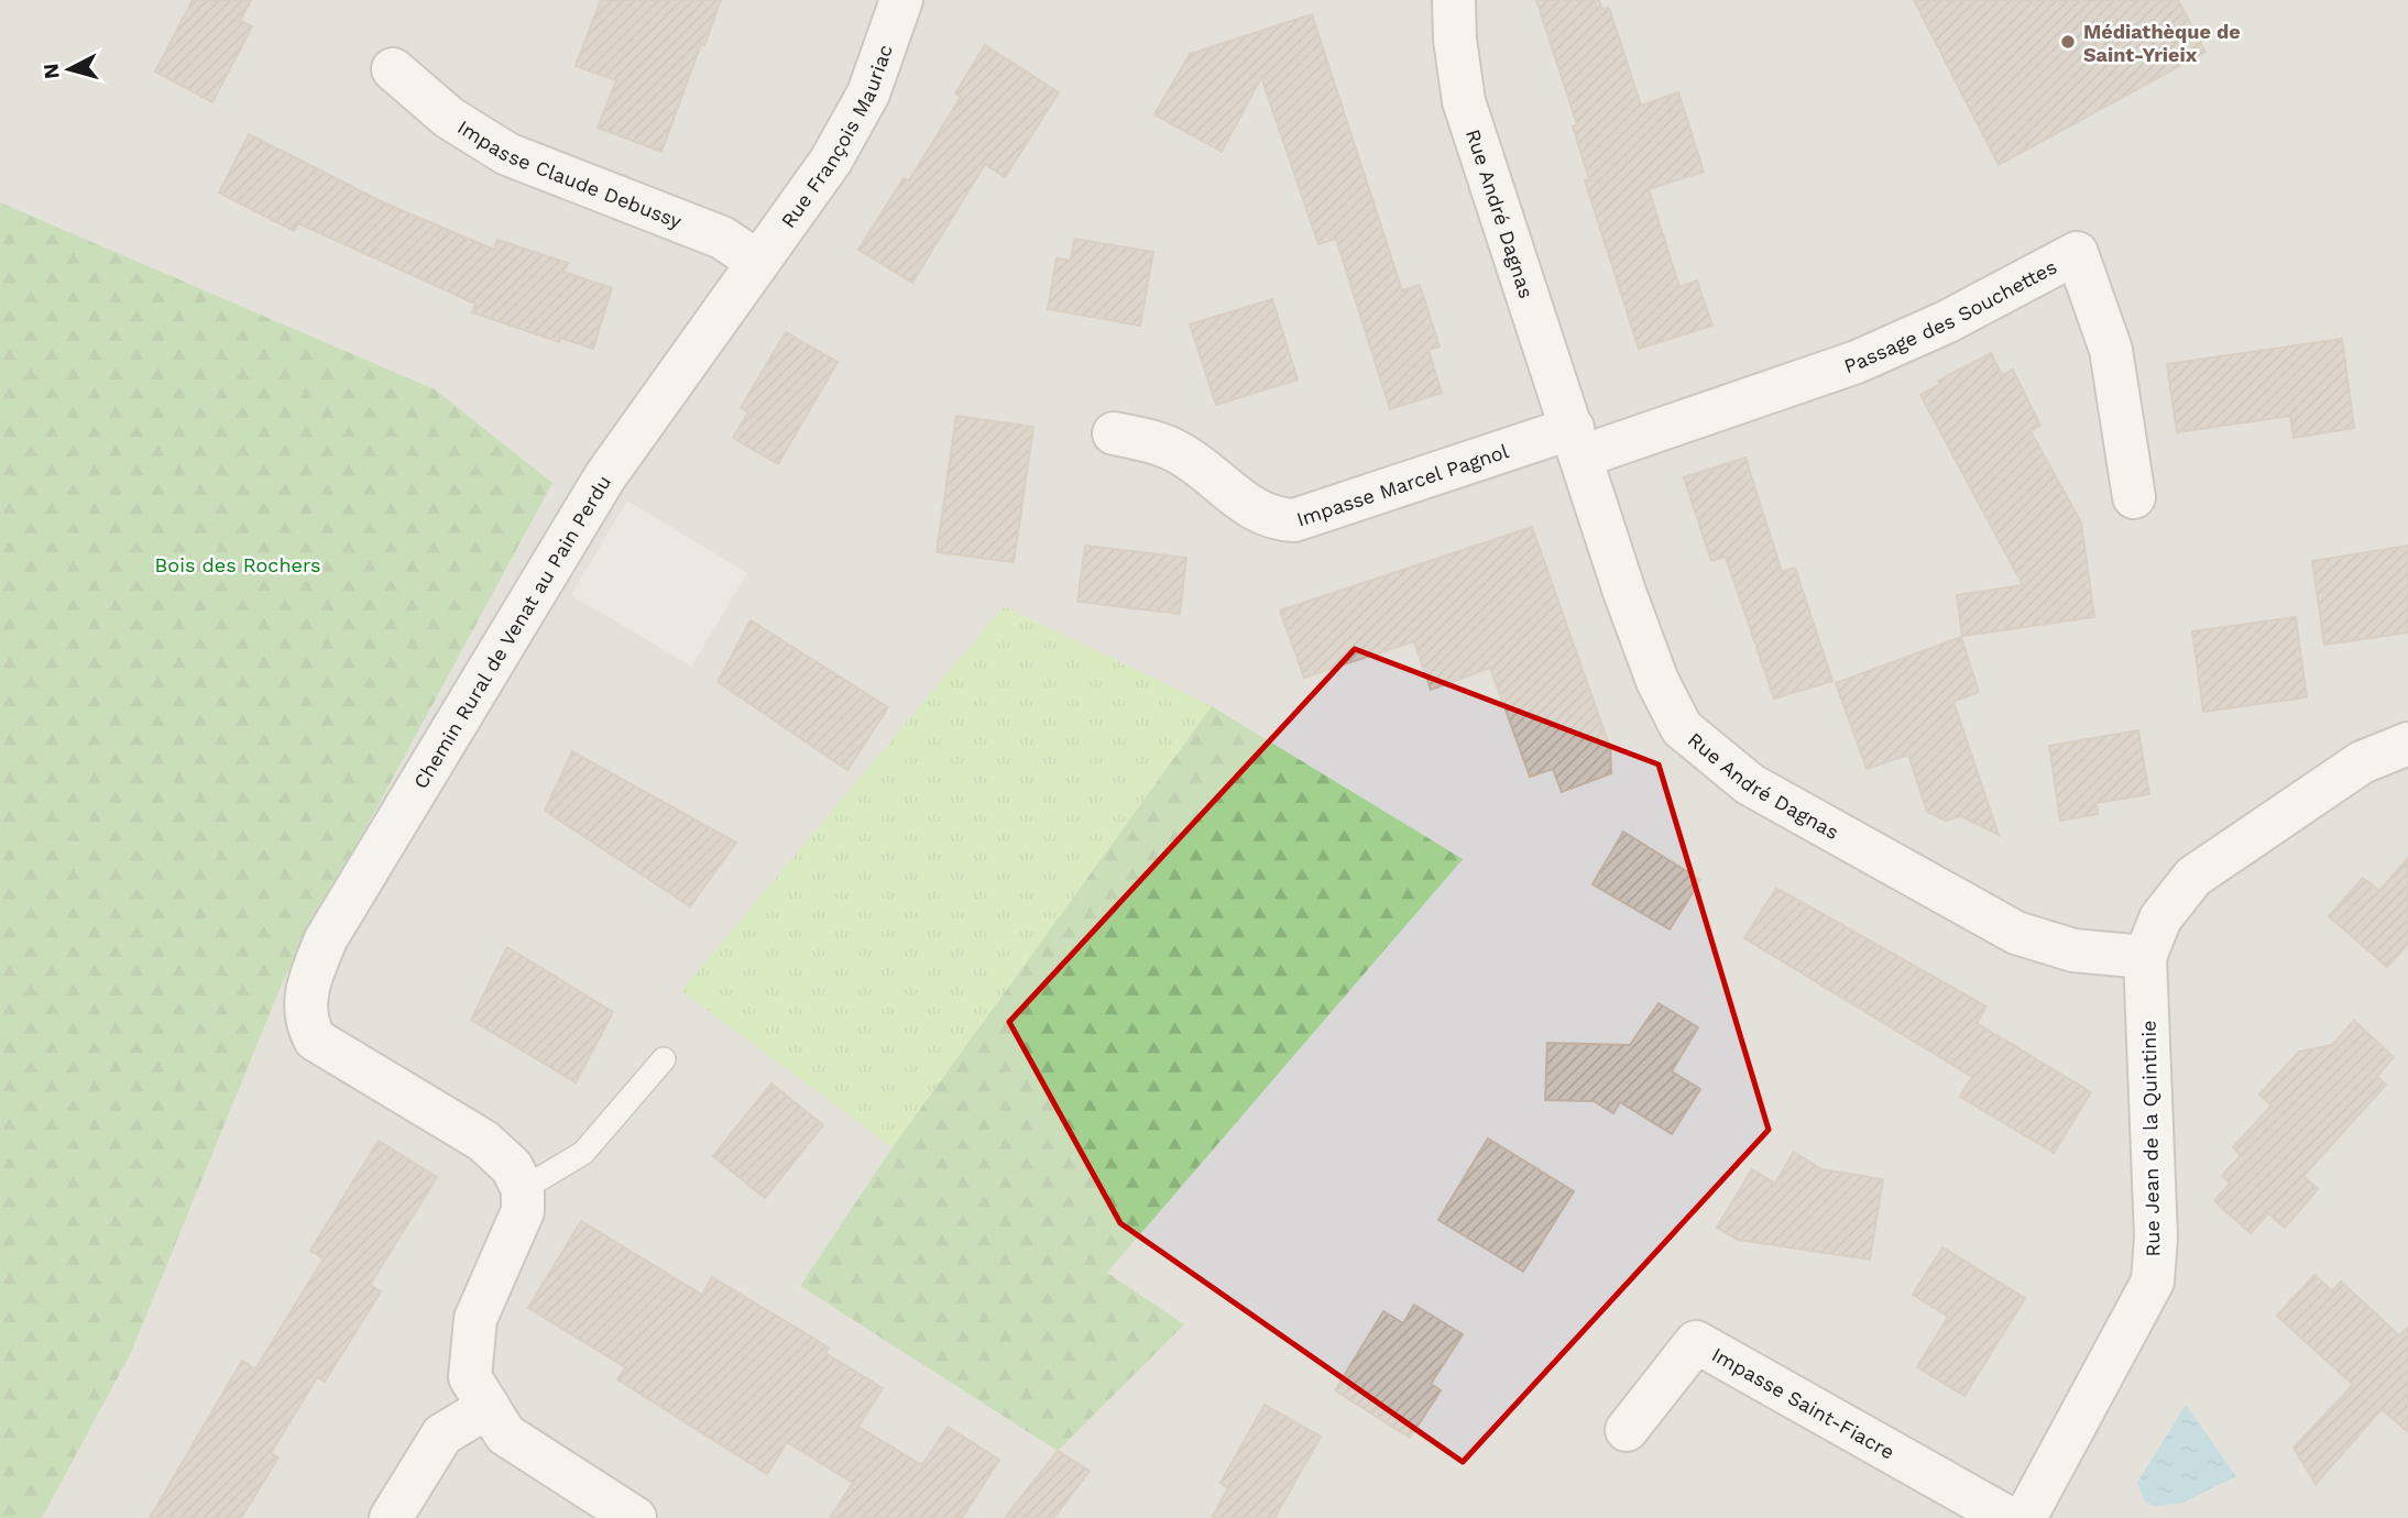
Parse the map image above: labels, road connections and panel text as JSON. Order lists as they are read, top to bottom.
{
  "streets": {
    "street": [
      "Rue François Mauriac",
      "Impasse Claude Debussy",
      "Rue André Dagnas",
      "Passage des Souchettes",
      "Impasse Marcel Pagnol",
      "Chemin Rural de Venat au Pain Perdu",
      "Rue Jean de la Quintinie",
      "Impasse Saint-Fiacre"
    ]
  },
  "crossings": [
    ["Rue François Mauriac", "Impasse Claude Debussy"],
    ["Rue François Mauriac", "Chemin Rural de Venat au Pain Perdu"],
    ["Impasse Claude Debussy", "Chemin Rural de Venat au Pain Perdu"],
    ["Rue André Dagnas", "Passage des Souchettes"],
    ["Rue André Dagnas", "Impasse Marcel Pagnol"],
    ["Rue André Dagnas", "Rue Jean de la Quintinie"],
    ["Passage des Souchettes", "Impasse Marcel Pagnol"]
  ],
  "parks": ["Bois des Rochers"],
  "places": ["Médiathèque de Saint-Yrieix"],
  "north": "left"
}
